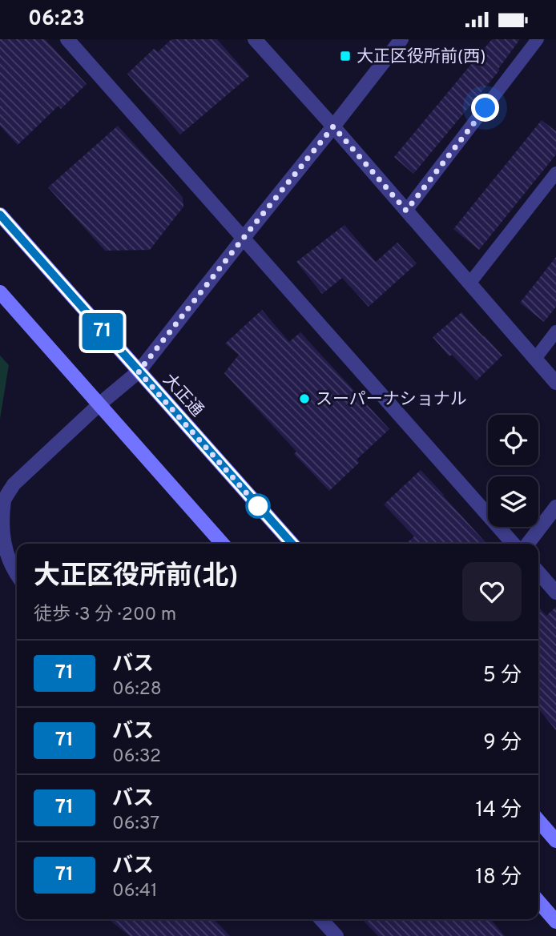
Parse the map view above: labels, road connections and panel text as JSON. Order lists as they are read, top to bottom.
{
  "streets": {
    "main road": ["大正通"]
  },
  "places": {
    "transit": ["大正区役所前(西)"],
    "other": ["スーパーナショナル"]
  },
  "lines": ["bus line 71"],
  "page": {
    "status": "06:23",
    "on_map": "71",
    "heading": ["大正区役所前(北)", "徒歩 · 3 分 · 200 m"],
    "list": [
      {
        "mark": "71",
        "name": "バス",
        "note": "06:28",
        "value": "5 分"
      },
      {
        "mark": "71",
        "name": "バス",
        "note": "06:32",
        "value": "9 分"
      },
      {
        "mark": "71",
        "name": "バス",
        "note": "06:37",
        "value": "14 分"
      },
      {
        "mark": "71",
        "name": "バス",
        "note": "06:41",
        "value": "18 分"
      }
    ]
  }
}
